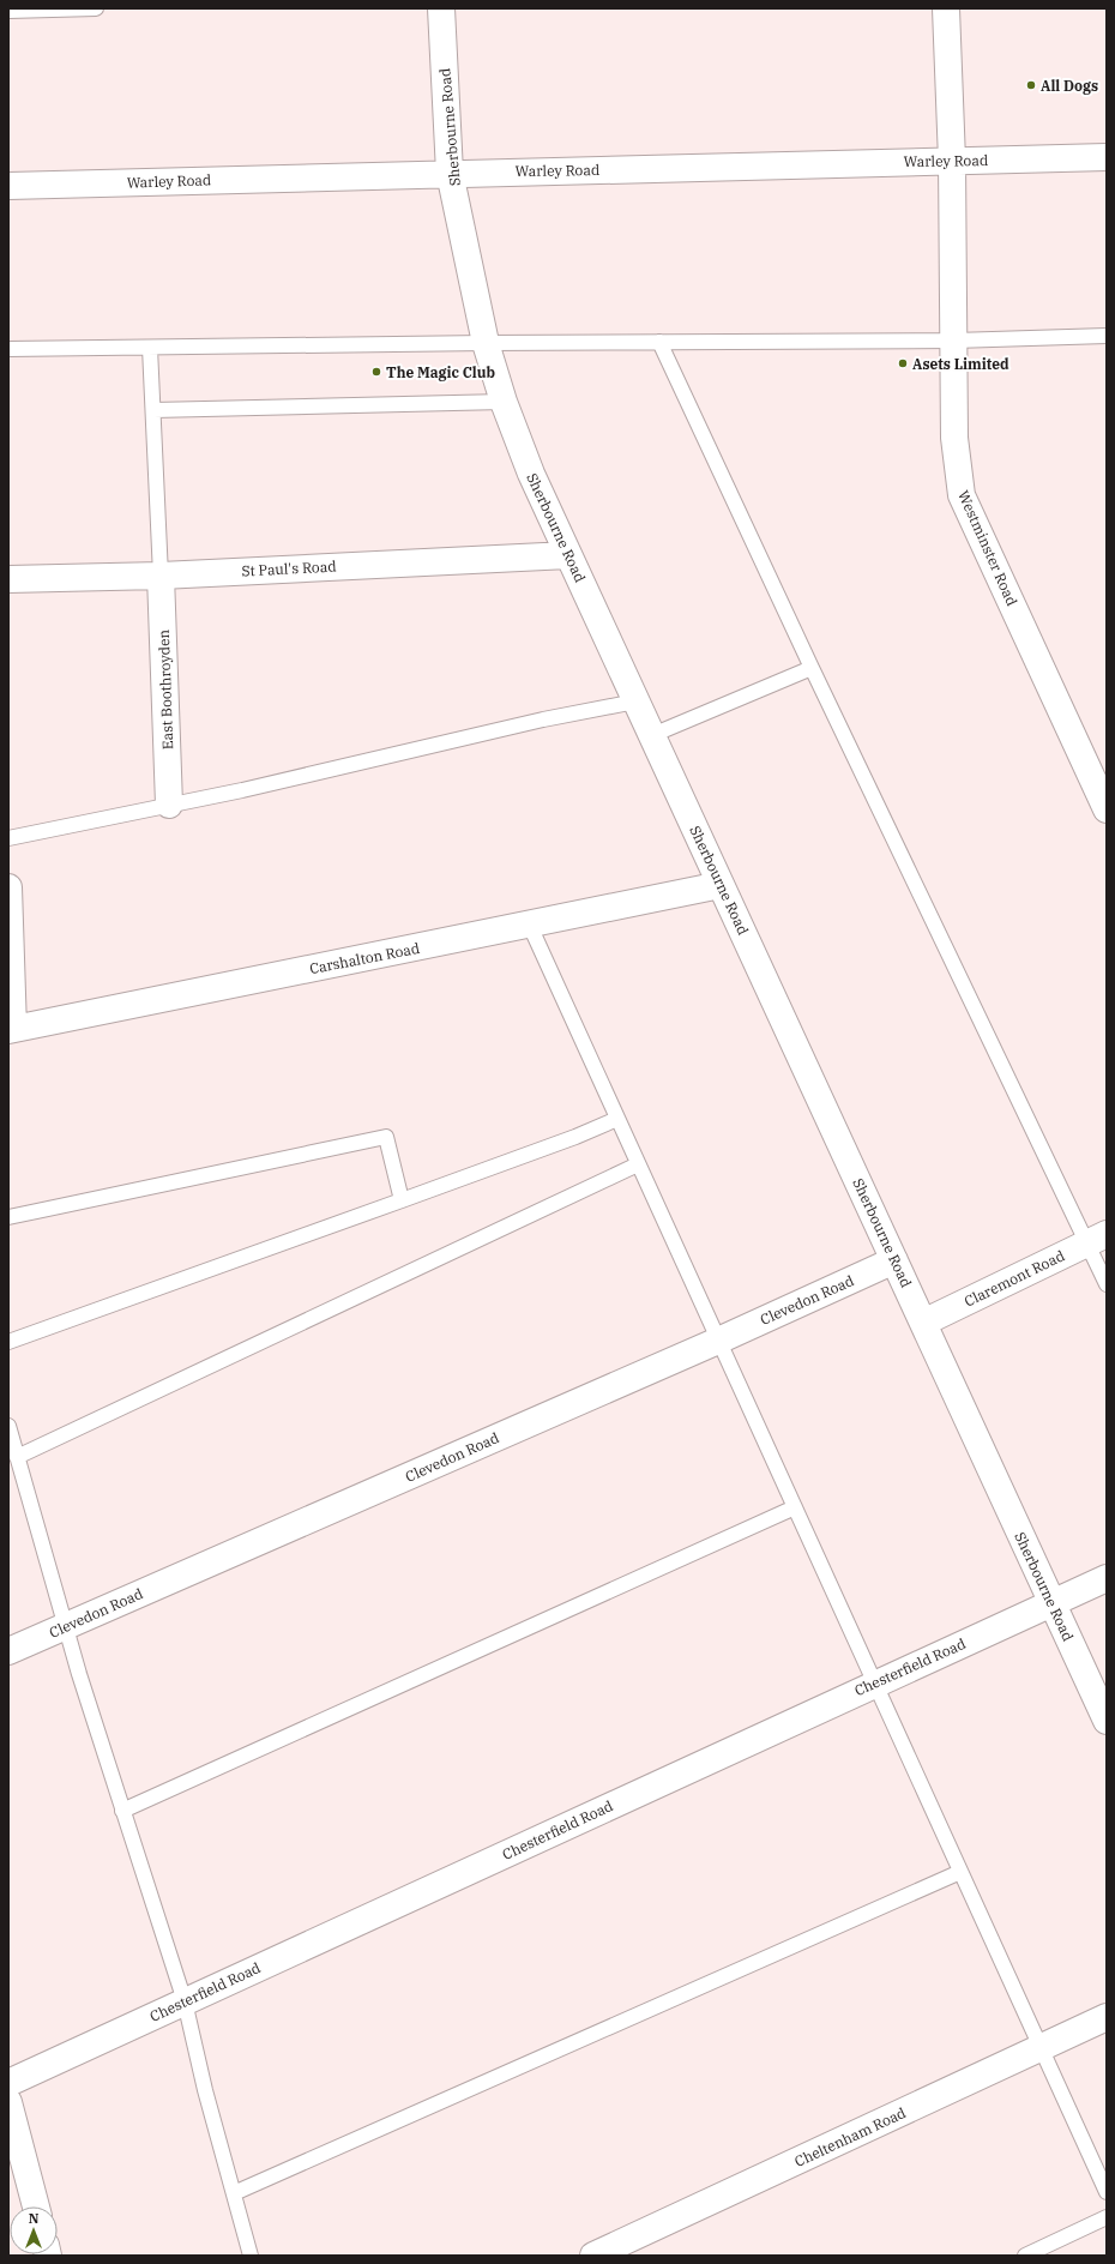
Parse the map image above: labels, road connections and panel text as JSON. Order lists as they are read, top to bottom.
{
  "streets": {
    "street": [
      "Sherbourne Road",
      "Warley Road",
      "Westminster Road",
      "St Paul's Road",
      "East Boothroyden",
      "Carshalton Road",
      "Claremont Road",
      "Clevedon Road",
      "Chesterfield Road",
      "Cheltenham Road"
    ]
  },
  "crossings": [
    ["Sherbourne Road", "Warley Road"],
    ["Sherbourne Road", "St Paul's Road"],
    ["Sherbourne Road", "Carshalton Road"],
    ["Sherbourne Road", "Claremont Road"],
    ["Sherbourne Road", "Clevedon Road"],
    ["Sherbourne Road", "Chesterfield Road"],
    ["Warley Road", "Westminster Road"],
    ["St Paul's Road", "East Boothroyden"]
  ],
  "places": ["All Dogs", "Asets Limited", "The Magic Club"],
  "north": "top"
}
